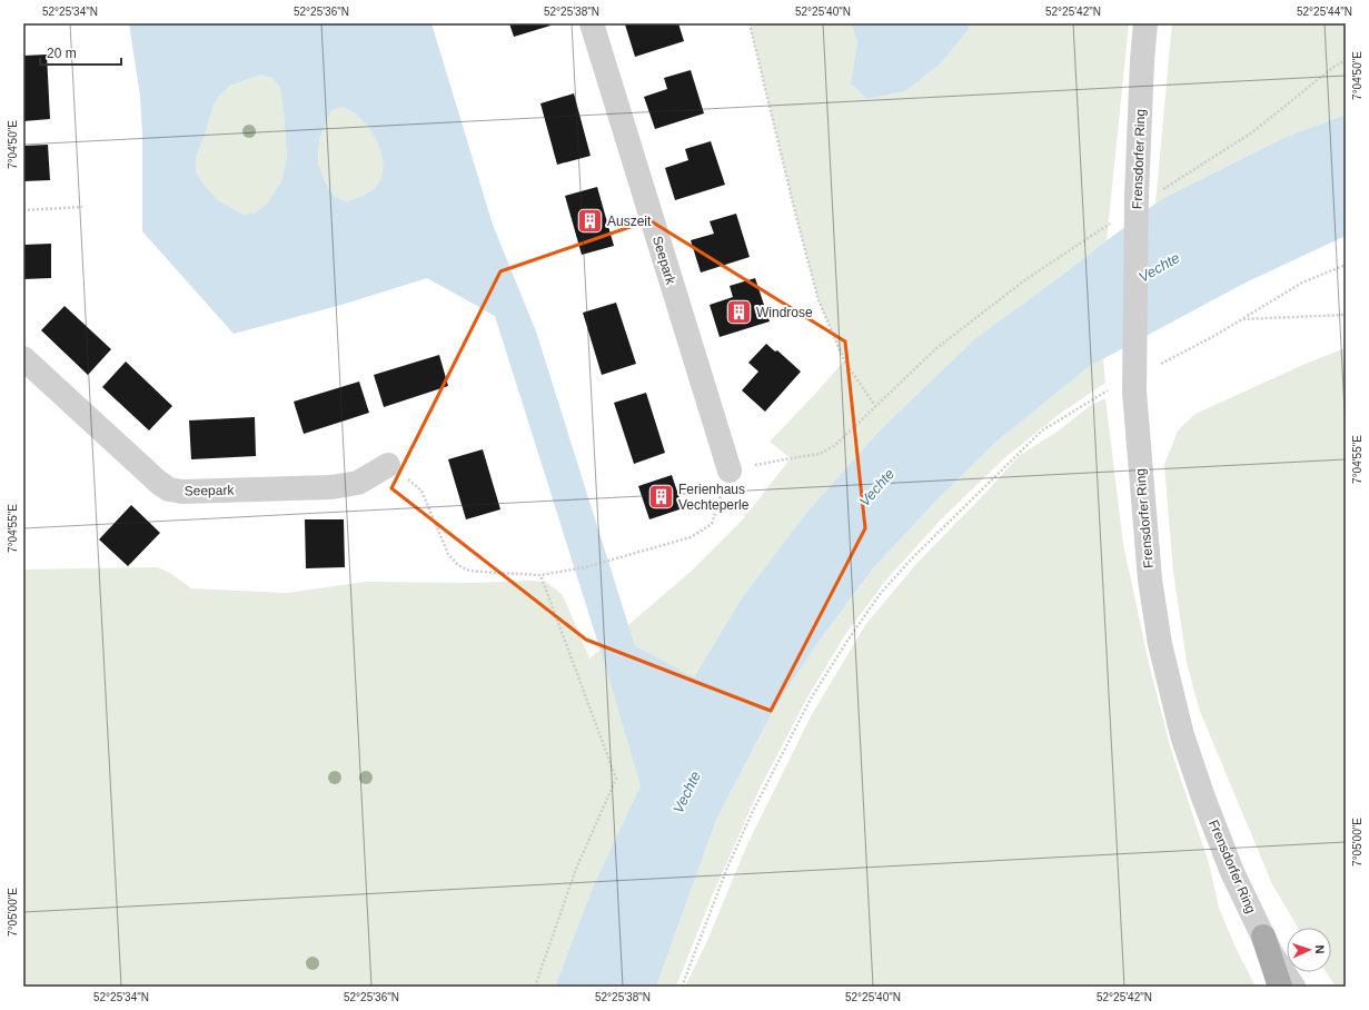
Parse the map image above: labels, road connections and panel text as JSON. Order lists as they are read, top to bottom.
{
  "streets": {
    "street": ["Frensdorfer Ring", "Seepark"]
  },
  "water": ["Vechte"],
  "places": {
    "building": ["Auszeit", "Windrose", "Ferienhaus Vechteperle"]
  },
  "scale_bar": "20 m",
  "north": "right",
  "coordinates": [
    "52°25'34\"N",
    "52°25'36\"N",
    "52°25'38\"N",
    "52°25'40\"N",
    "52°25'42\"N",
    "52°25'44\"N",
    "7°04'50\"E",
    "7°04'55\"E",
    "7°05'00\"E"
  ]
}
